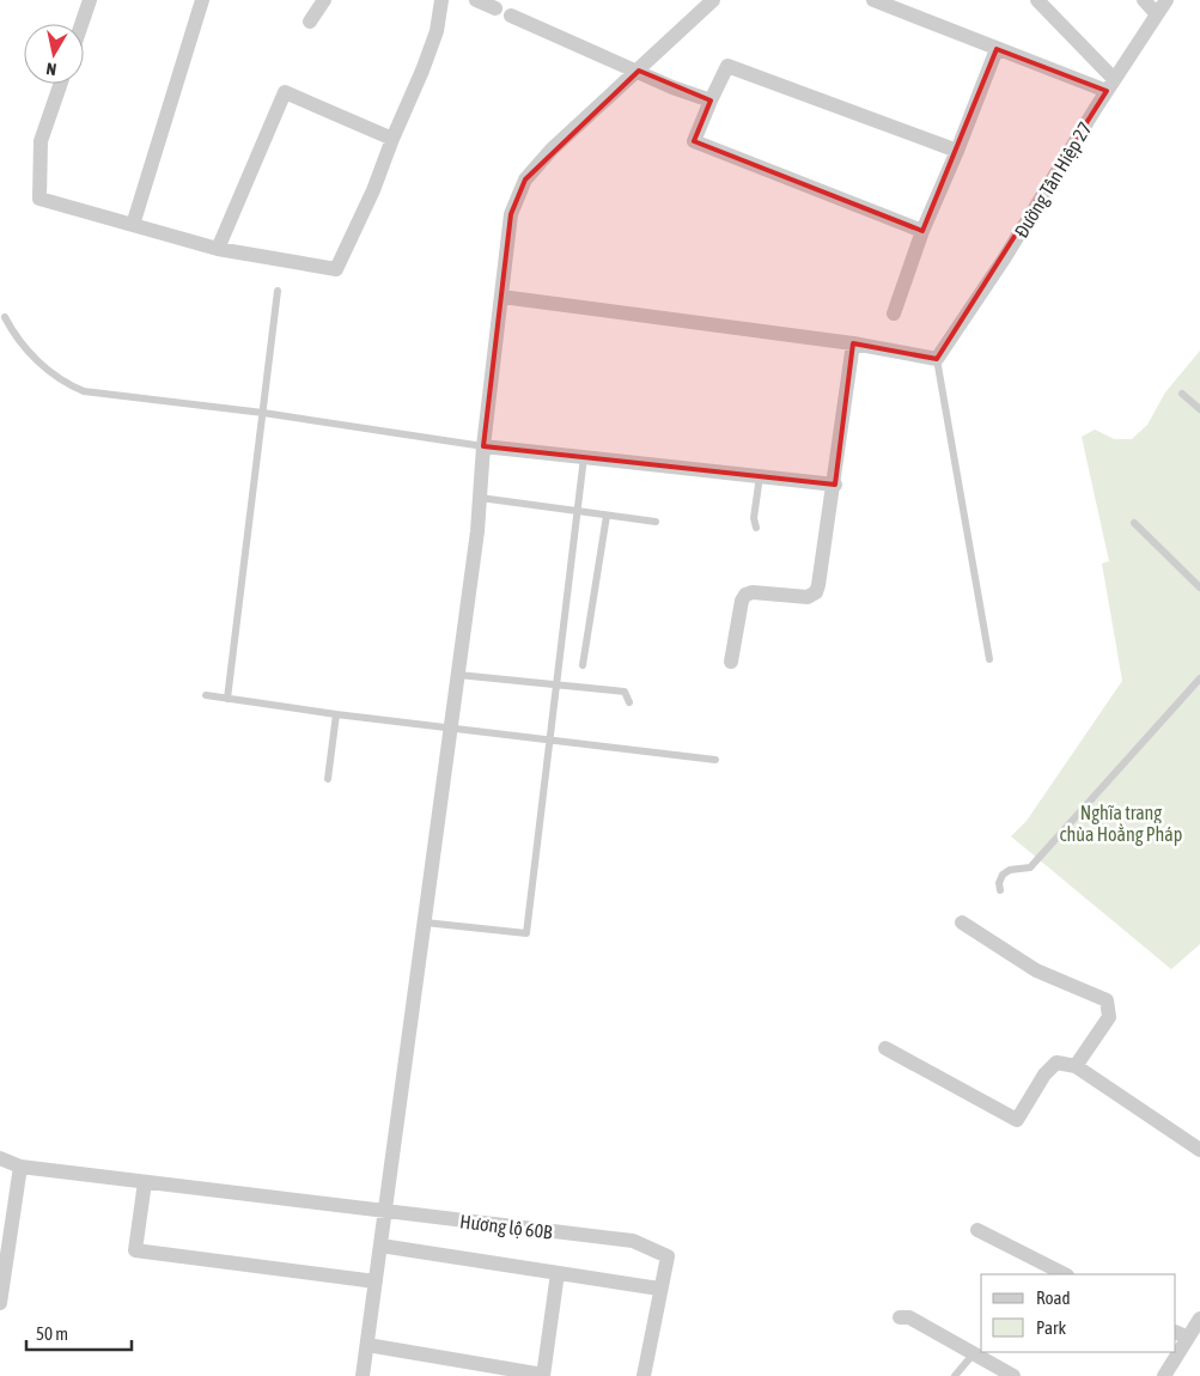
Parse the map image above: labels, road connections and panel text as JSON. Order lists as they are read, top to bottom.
{
  "streets": {
    "street": ["Đường Tân Hiệp 27", "Hương lộ 60B"]
  },
  "parks": ["Nghĩa trang chùa Hoằng Pháp"],
  "legend": ["Road", "Park"],
  "scale_bar": "50 m",
  "north": "bottom"
}
